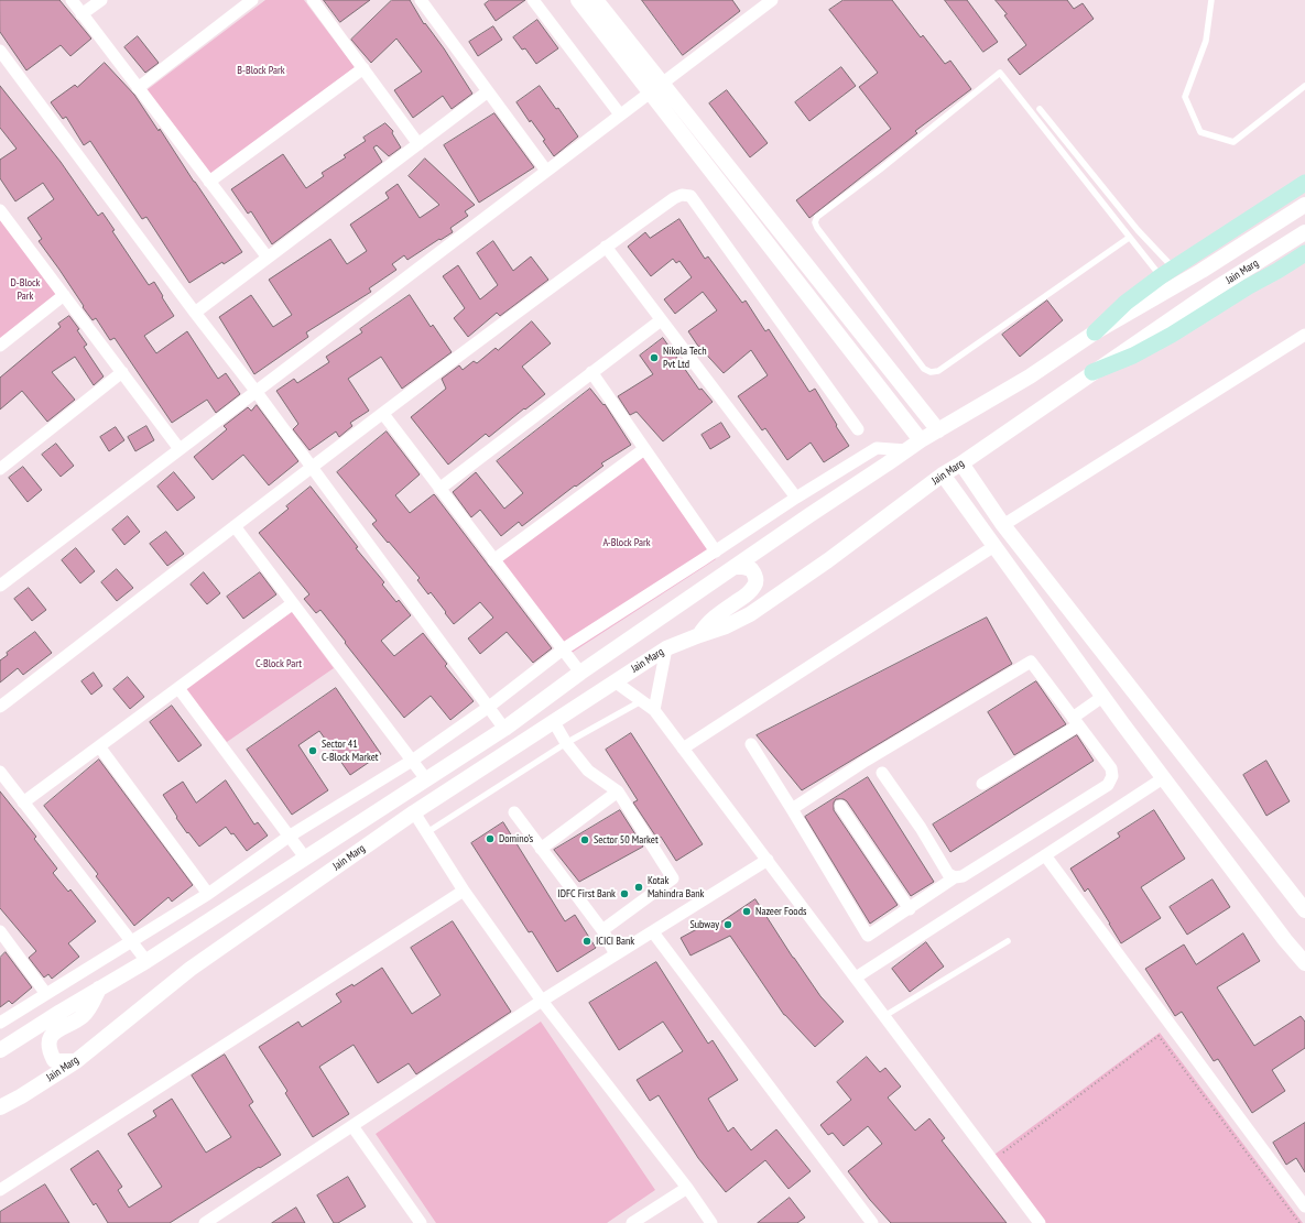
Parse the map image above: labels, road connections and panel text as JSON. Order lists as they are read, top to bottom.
{
  "streets": {
    "street": ["Jain Marg"]
  },
  "parks": [
    "B-Block Park",
    "D-Block Park",
    "A-Block Park",
    "C-Block Part"
  ],
  "places": [
    "Nikola Tech Pvt Ltd",
    "Sector 41 C-Block Market",
    "Domino's",
    "Sector 50 Market",
    "Kotak Mahindra Bank",
    "IDFC First Bank",
    "Nazeer Foods",
    "Subway",
    "ICICI Bank"
  ]
}
